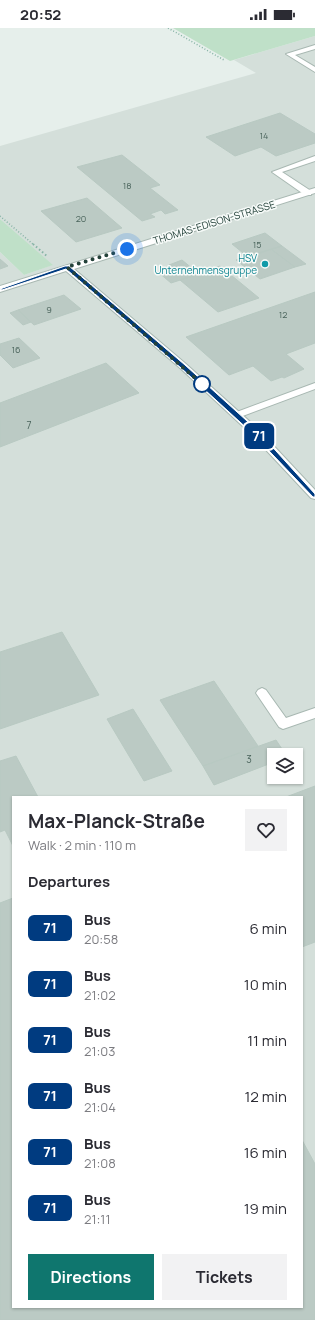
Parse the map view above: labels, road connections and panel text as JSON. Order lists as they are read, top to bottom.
{
  "streets": {
    "street": ["THOMAS-EDISON-STRASSE"]
  },
  "places": ["HSV Unternehmensgruppe"],
  "lines": ["bus line 71"],
  "house_numbers": [
    "14",
    "18",
    "20",
    "15",
    "9",
    "12",
    "16",
    "7",
    "3"
  ],
  "page": {
    "status": "20:52",
    "on_map": "71",
    "heading": [
      ["Max-Planck-Straße", "Walk · 2 min · 110 m"],
      "Departures"
    ],
    "list": [
      {
        "mark": "71",
        "name": "Bus",
        "note": "20:58",
        "value": "6 min"
      },
      {
        "mark": "71",
        "name": "Bus",
        "note": "21:02",
        "value": "10 min"
      },
      {
        "mark": "71",
        "name": "Bus",
        "note": "21:03",
        "value": "11 min"
      },
      {
        "mark": "71",
        "name": "Bus",
        "note": "21:04",
        "value": "12 min"
      },
      {
        "mark": "71",
        "name": "Bus",
        "note": "21:08",
        "value": "16 min"
      },
      {
        "mark": "71",
        "name": "Bus",
        "note": "21:11",
        "value": "19 min"
      }
    ],
    "buttons": ["Directions", "Tickets"]
  }
}
